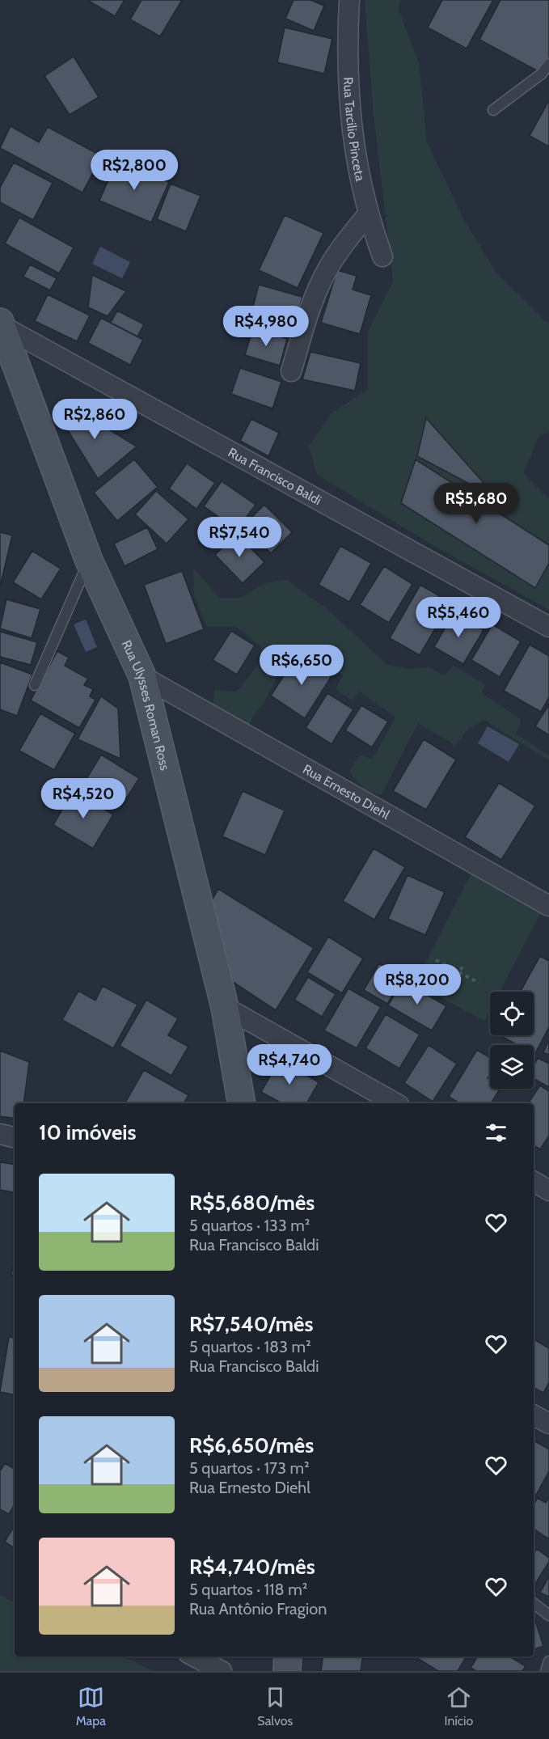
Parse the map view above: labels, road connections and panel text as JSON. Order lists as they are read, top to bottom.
{
  "streets": {
    "street": [
      "Rua Tarcilio Pinceta",
      "Rua Francisco Baldi",
      "Rua Ulysses Roman Ross",
      "Rua Ernesto Diehl"
    ]
  },
  "crossings": [
    ["Rua Francisco Baldi", "Rua Ulysses Roman Ross"],
    ["Rua Ulysses Roman Ross", "Rua Ernesto Diehl"]
  ],
  "page": {
    "price": [
      "R$2,800",
      "R$4,980",
      "R$2,860",
      "R$5,680",
      "R$7,540",
      "R$5,460",
      "R$6,650",
      "R$4,520",
      "R$8,200",
      "R$4,740"
    ],
    "heading": "10 imóveis",
    "list": [
      {
        "name": "R$5,680/mês",
        "note": "5 quartos · 133 m² · Rua Francisco Baldi"
      },
      {
        "name": "R$7,540/mês",
        "note": "5 quartos · 183 m² · Rua Francisco Baldi"
      },
      {
        "name": "R$6,650/mês",
        "note": "5 quartos · 173 m² · Rua Ernesto Diehl"
      },
      {
        "name": "R$4,740/mês",
        "note": "5 quartos · 118 m² · Rua Antônio Fragion"
      }
    ],
    "tabs": ["Mapa", "Salvos", "Início"]
  }
}
